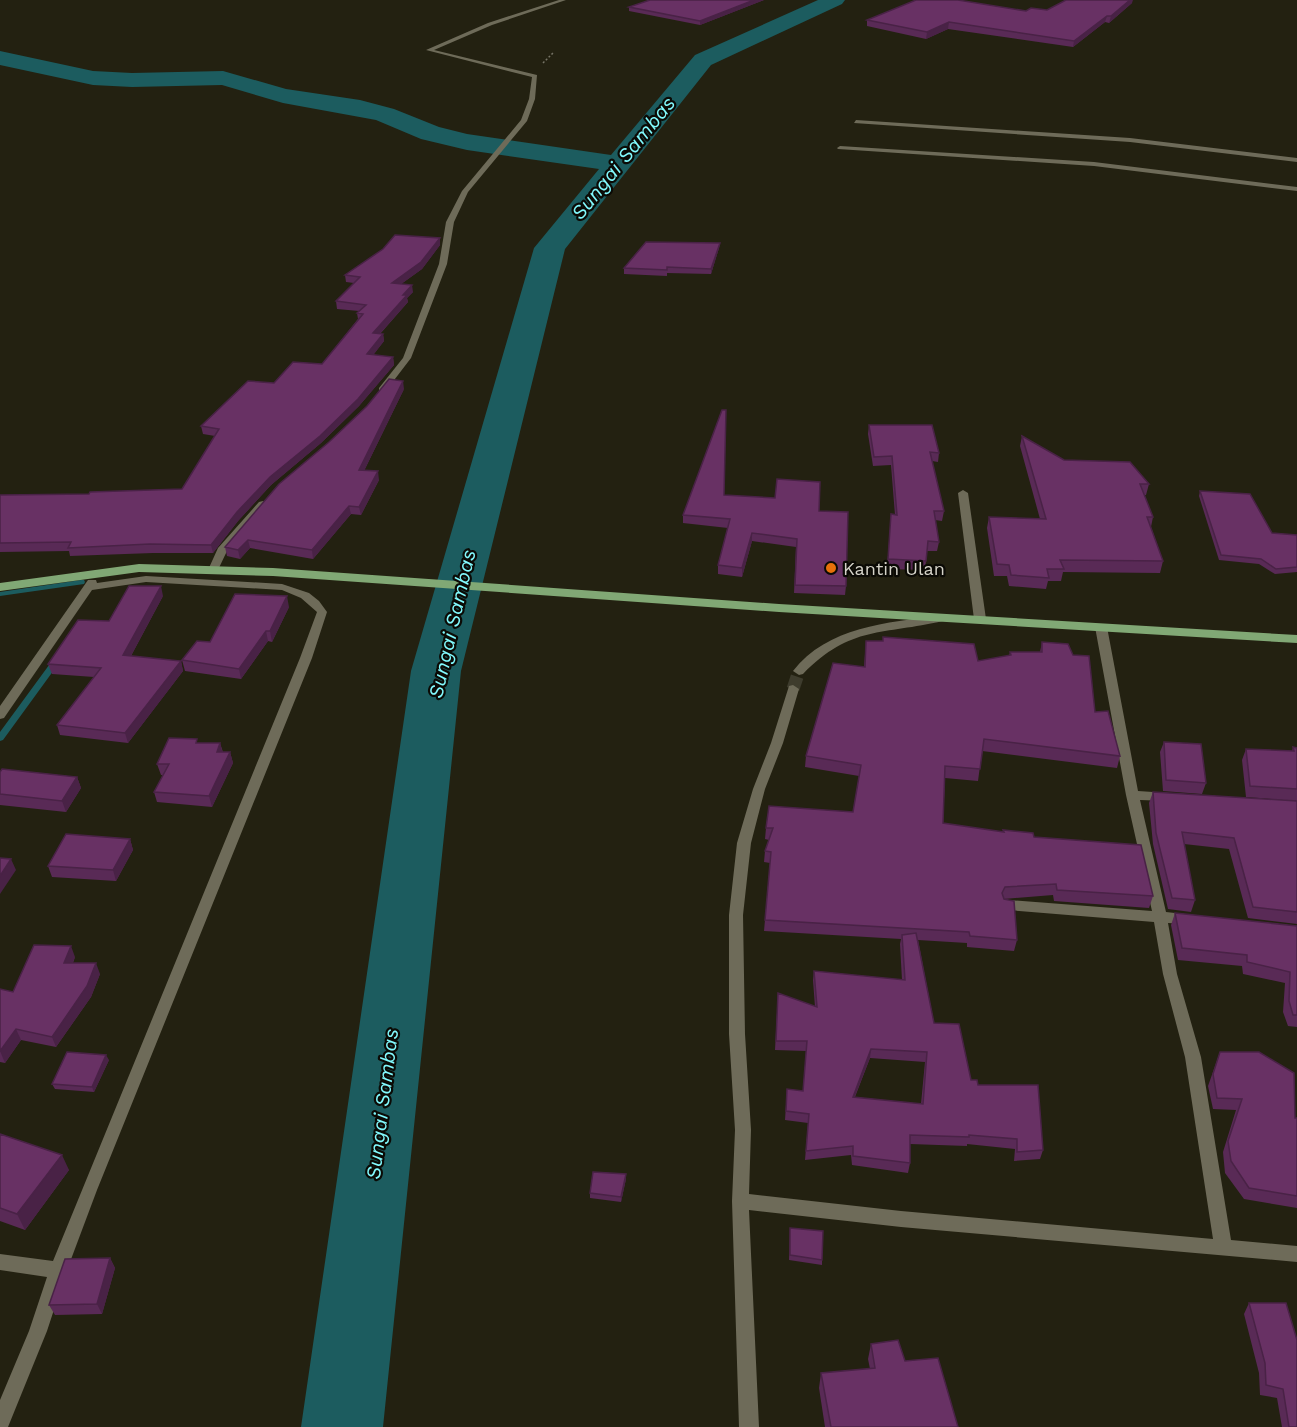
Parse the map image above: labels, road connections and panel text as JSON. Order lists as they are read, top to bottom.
{
  "water": ["Sungai Sambas"],
  "places": ["Kantin Ulan"]
}
